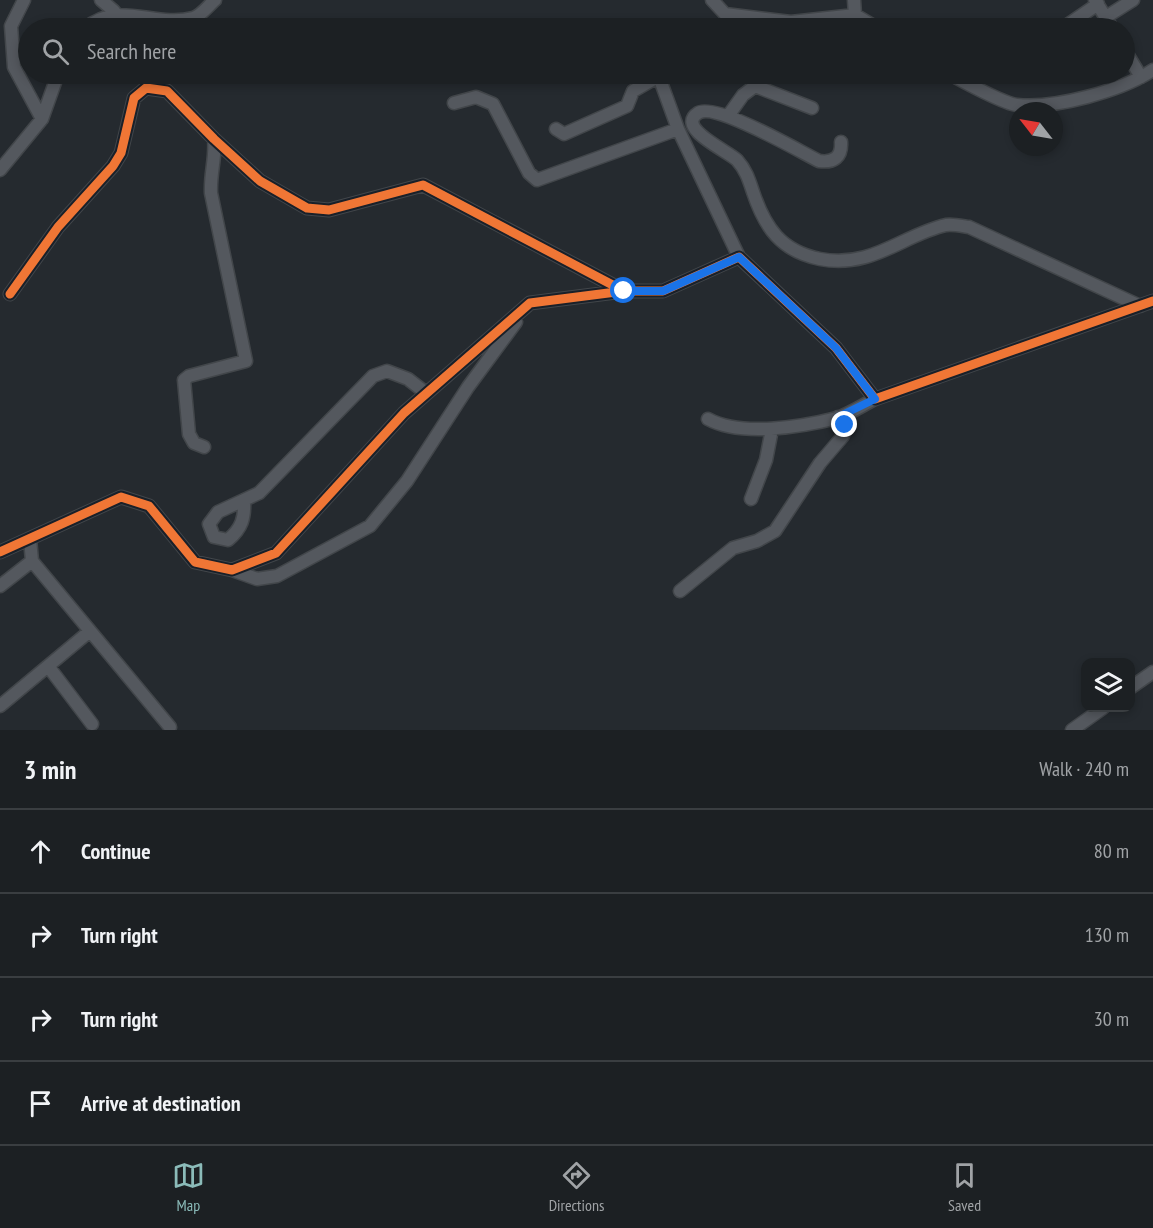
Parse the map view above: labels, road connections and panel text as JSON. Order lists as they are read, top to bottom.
{
  "north": "top left",
  "page": {
    "search": "Search here",
    "heading": ["3 min", "Walk · 240 m"],
    "list": [
      ["Continue", "80 m"],
      ["Turn right", "130 m"],
      ["Turn right", "30 m"],
      "Arrive at destination"
    ],
    "nav": ["Map", "Directions", "Saved"]
  }
}
